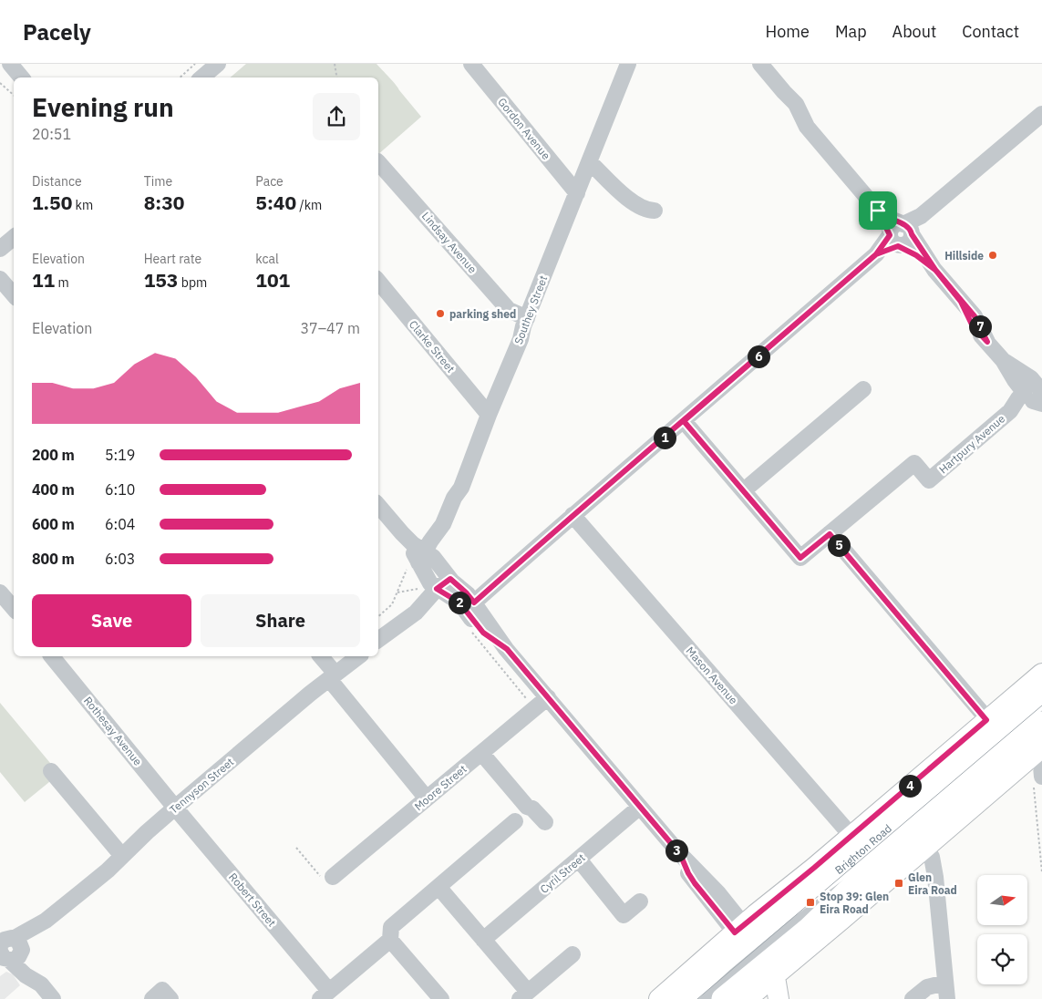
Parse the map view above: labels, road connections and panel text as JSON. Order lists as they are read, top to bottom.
{
  "streets": {
    "highway": ["Brighton Road"],
    "street": [
      "Gordon Avenue",
      "Lindsay Avenue",
      "Southey Street",
      "Clarke Street",
      "Hartpury Avenue",
      "Mason Avenue",
      "Rothesay Avenue",
      "Tennyson Street",
      "Moore Street",
      "Cyril Street",
      "Robert Street"
    ]
  },
  "crossings": [
    ["Gordon Avenue", "Southey Street"],
    ["Lindsay Avenue", "Southey Street"],
    ["Southey Street", "Clarke Street"],
    ["Mason Avenue", "Brighton Road"],
    ["Rothesay Avenue", "Tennyson Street"],
    ["Rothesay Avenue", "Robert Street"],
    ["Tennyson Street", "Robert Street"]
  ],
  "places": {
    "other": ["Hillside", "parking shed"],
    "transit": ["Glen Eira Road", "Stop 39: Glen Eira Road"]
  },
  "north": "right",
  "page": {
    "header": "Pacely",
    "nav": [
      "Home",
      "Map",
      "About",
      "Contact"
    ],
    "heading": ["Evening run", "20:51"],
    "stats": [
      ["Distance", "1.50 km"],
      ["Time", "8:30"],
      ["Pace", "5:40 /km"],
      ["Elevation", "11 m"],
      ["Heart rate", "153 bpm"],
      ["kcal", "101"]
    ],
    "chart": ["Elevation", "37–47 m"],
    "pins": [
      "7",
      "6",
      "1",
      "5",
      "2",
      "4",
      "3"
    ],
    "list": [
      {
        "name": "200 m",
        "note": "5:19"
      },
      {
        "name": "400 m",
        "note": "6:10"
      },
      {
        "name": "600 m",
        "note": "6:04"
      },
      {
        "name": "800 m",
        "note": "6:03"
      }
    ],
    "buttons": ["Save", "Share"]
  }
}
